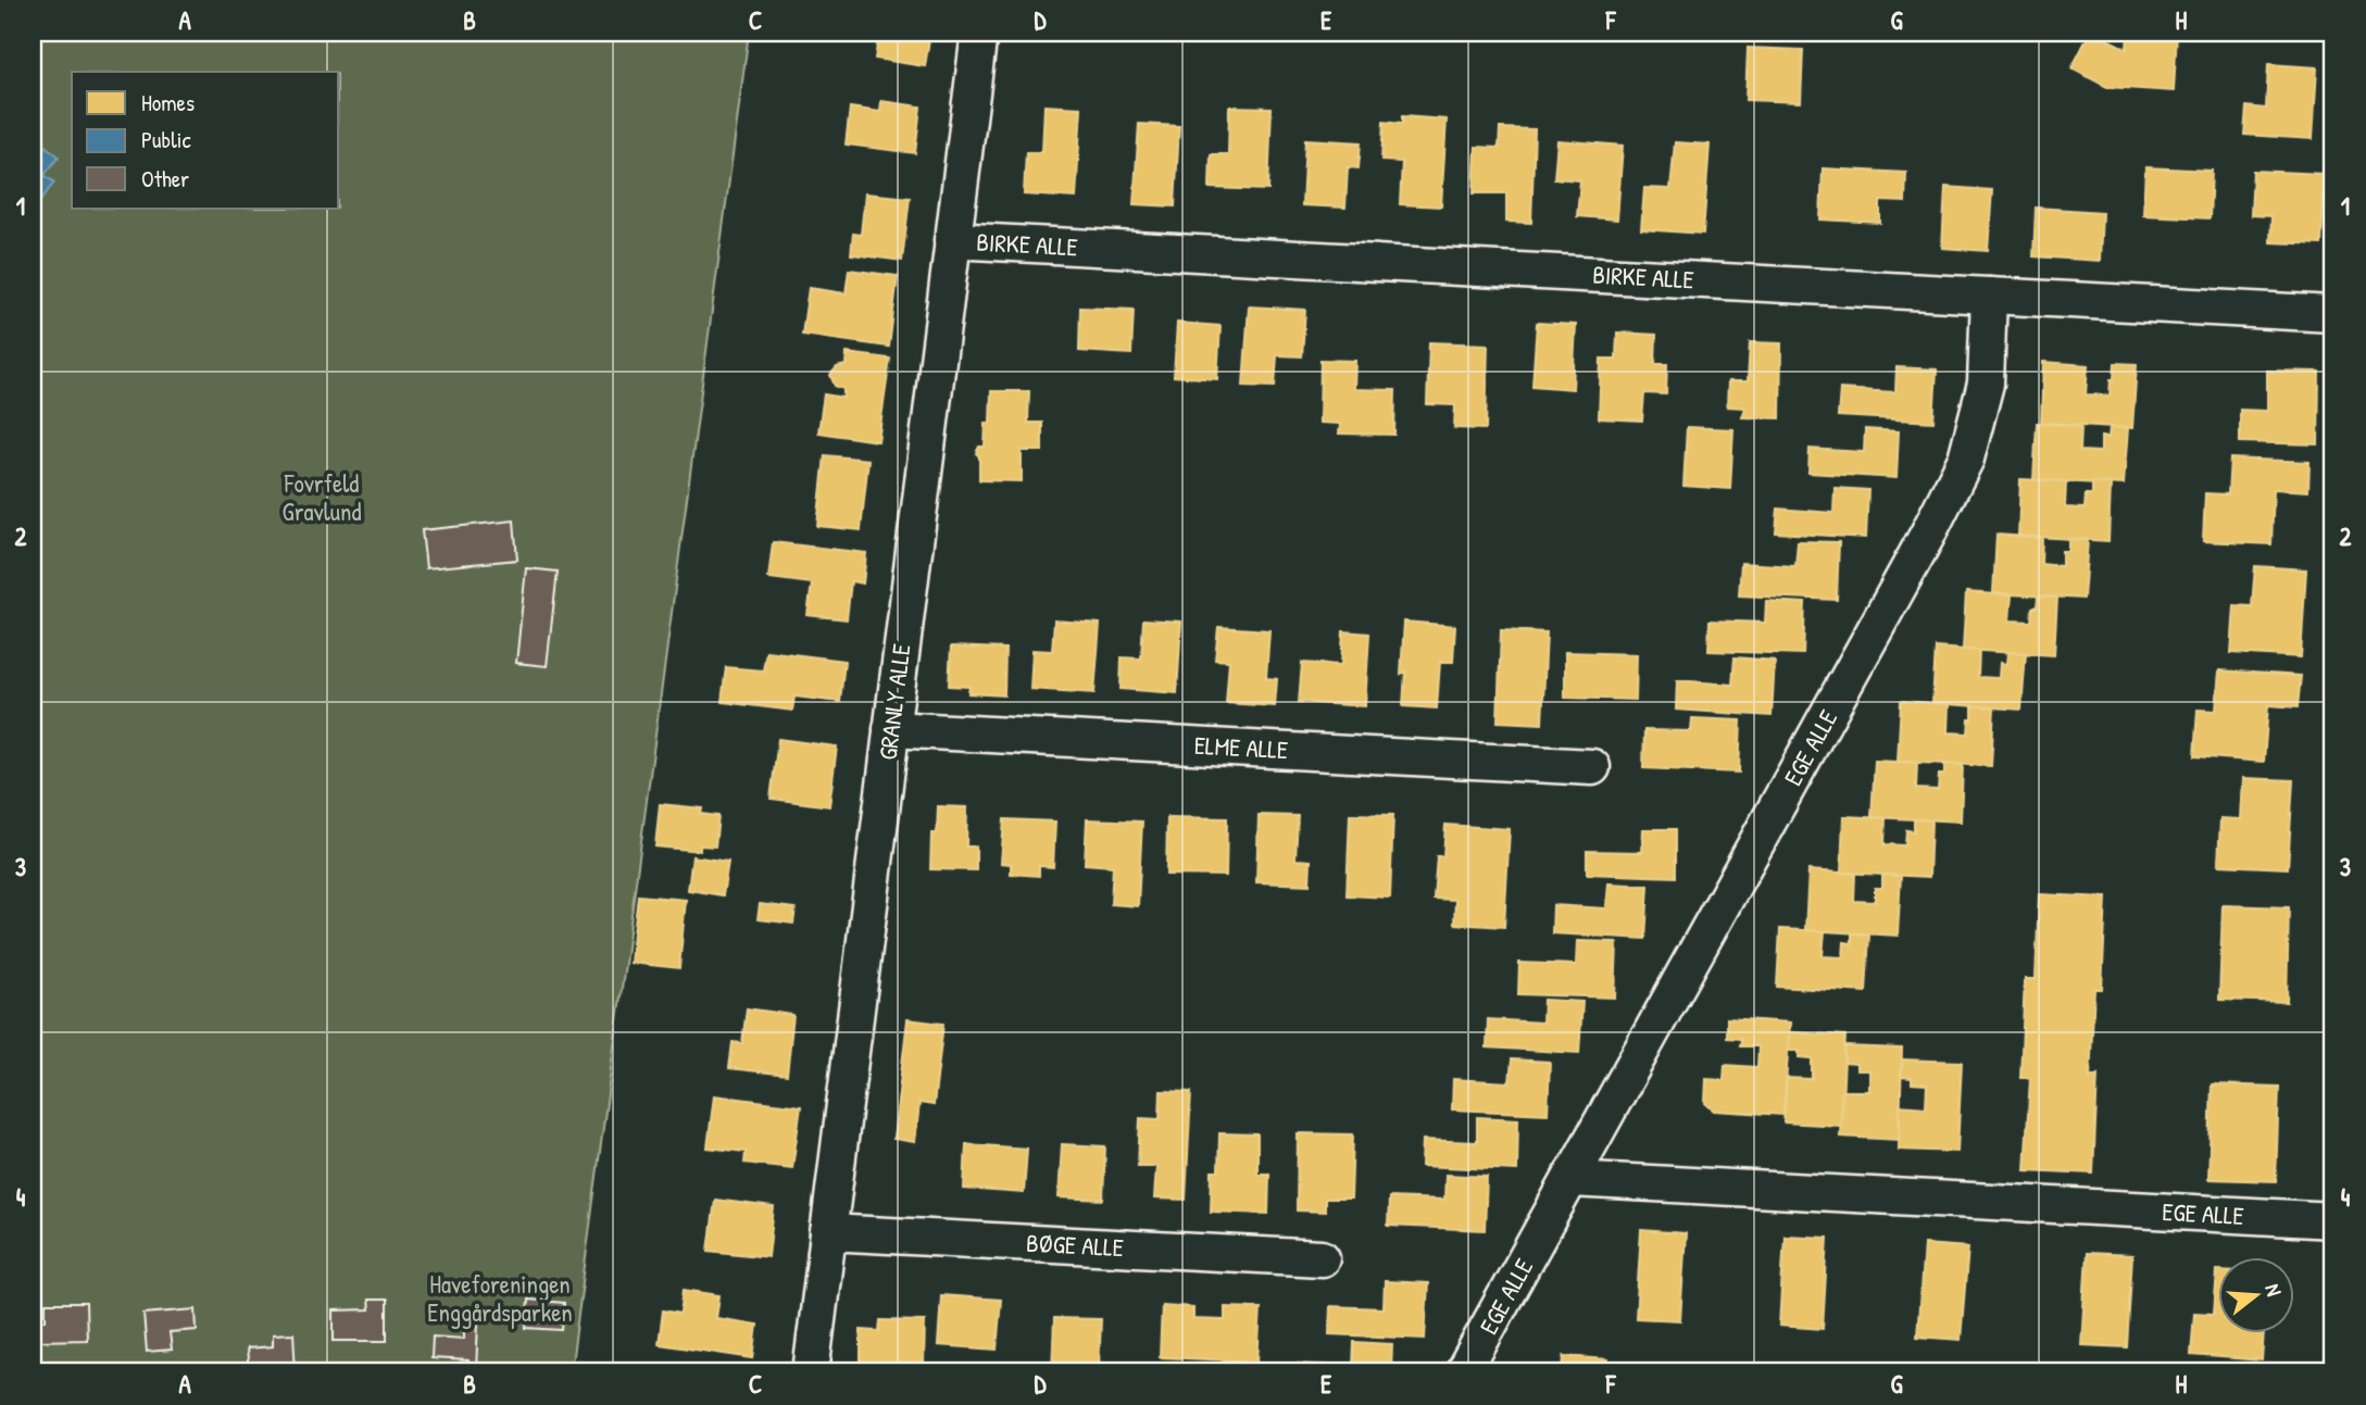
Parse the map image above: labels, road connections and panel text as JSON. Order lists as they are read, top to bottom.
{
  "streets": {
    "street": [
      "BIRKE ALLE",
      "GRANLY ALLE",
      "ELME ALLE",
      "EGE ALLE",
      "BØGE ALLE"
    ]
  },
  "crossings": [
    ["BIRKE ALLE", "GRANLY ALLE"],
    ["BIRKE ALLE", "EGE ALLE"],
    ["GRANLY ALLE", "ELME ALLE"],
    ["GRANLY ALLE", "BØGE ALLE"]
  ],
  "parks": ["Fovrfeld Gravlund", "Haveforeningen Enggårdsparken"],
  "legend": ["Homes", "Public", "Other"],
  "north": "right",
  "grid": {
    "columns": [
      "A",
      "B",
      "C",
      "D",
      "E",
      "F",
      "G",
      "H"
    ],
    "rows": [
      "1",
      "2",
      "3",
      "4"
    ]
  }
}
